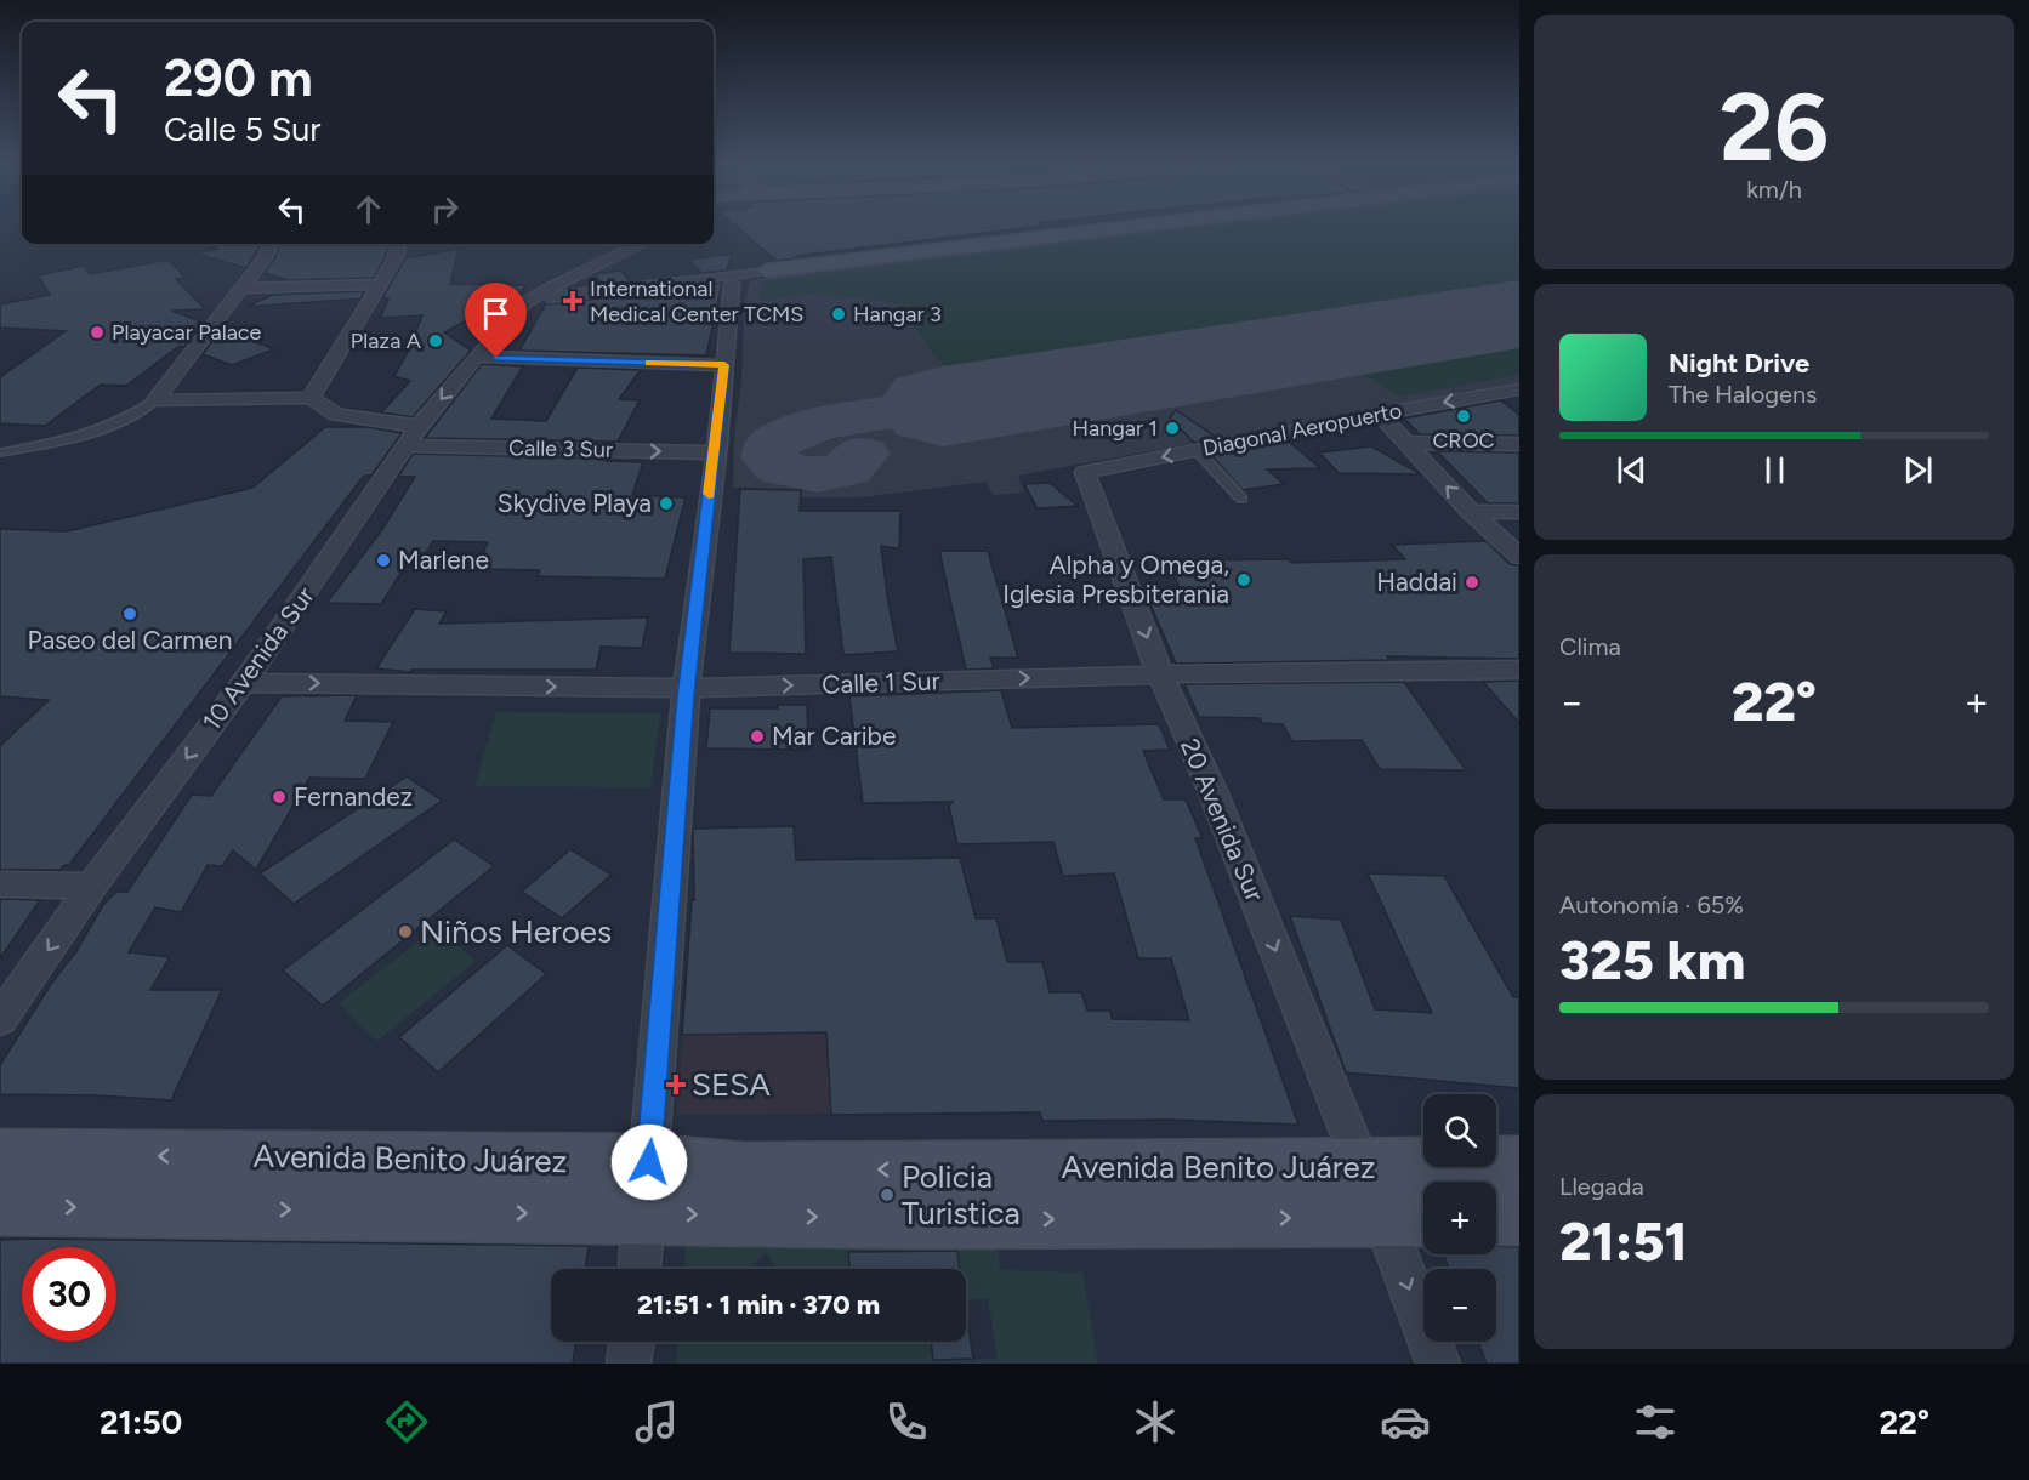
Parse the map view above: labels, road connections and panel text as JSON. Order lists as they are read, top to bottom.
{
  "streets": {
    "street": [
      "Diagonal Aeropuerto",
      "Calle 3 Sur",
      "10 Avenida Sur",
      "Calle 1 Sur",
      "20 Avenida Sur",
      "Avenida Benito Juárez"
    ]
  },
  "crossings": [
    ["Diagonal Aeropuerto", "20 Avenida Sur"],
    ["Calle 3 Sur", "10 Avenida Sur"],
    ["10 Avenida Sur", "Calle 1 Sur"],
    ["Calle 1 Sur", "20 Avenida Sur"],
    ["20 Avenida Sur", "Avenida Benito Juárez"]
  ],
  "one_way": ["Calle 1 Sur", "20 Avenida Sur"],
  "places": {
    "health": ["International Medical Center TCMS", "SESA"],
    "other": [
      "Hangar 3",
      "Playacar Palace",
      "Plaza A",
      "CROC",
      "Hangar 1",
      "Skydive Playa",
      "Marlene",
      "Alpha y Omega, Iglesia Presbiterania",
      "Haddai",
      "Paseo del Carmen",
      "Mar Caribe",
      "Fernandez",
      "Niños Heroes",
      "Policia Turistica"
    ]
  },
  "page": {
    "tile": [
      ["26", "km/h"],
      "Clima",
      ["Autonomía · 65%", "325 km"],
      ["Llegada", "21:51"]
    ],
    "turn": ["290 m", "Calle 5 Sur"],
    "song": ["Night Drive", "The Halogens"],
    "heat": ["−", "22°", "+"],
    "map_buttons": ["+", "−"],
    "limit": "30",
    "trip": "21:51 · 1 min · 370 m",
    "tabs": ["21:50", "22°"]
  }
}
